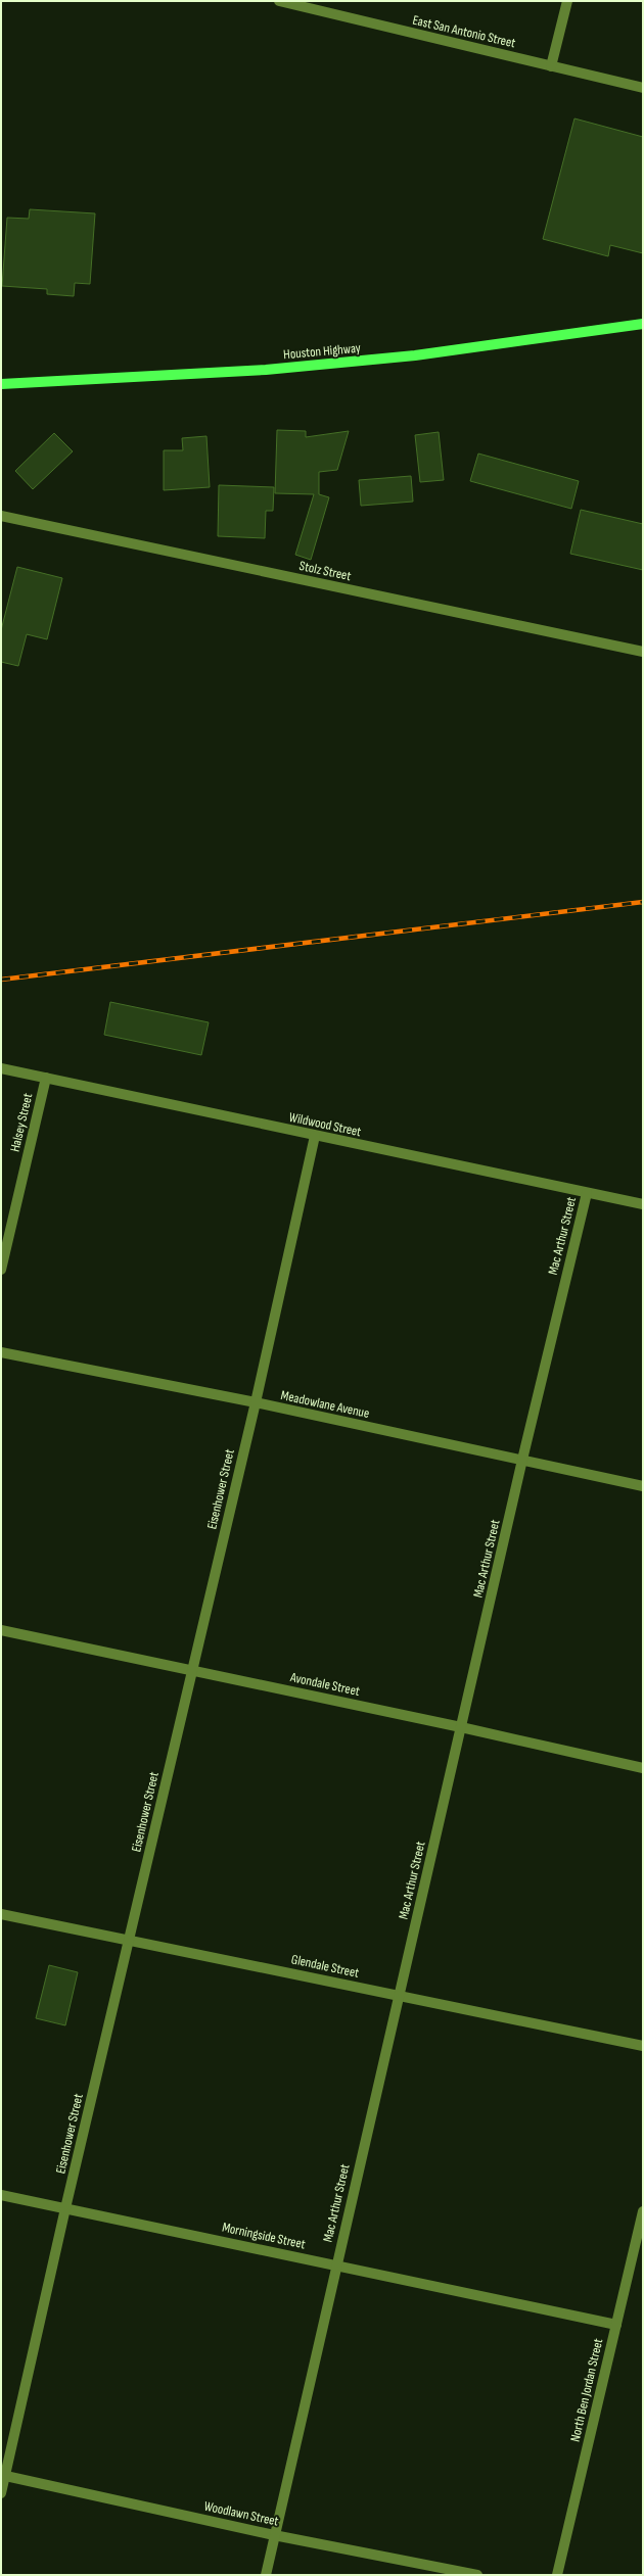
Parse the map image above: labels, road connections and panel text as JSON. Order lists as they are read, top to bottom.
{
  "streets": {
    "main road": ["Houston Highway"],
    "street": [
      "East San Antonio Street",
      "Stolz Street",
      "Halsey Street",
      "Wildwood Street",
      "Mac Arthur Street",
      "Meadowlane Avenue",
      "Eisenhower Street",
      "Avondale Street",
      "Glendale Street",
      "Morningside Street",
      "North Ben Jordan Street",
      "Woodlawn Street"
    ]
  },
  "crossings": [
    ["Halsey Street", "Wildwood Street"],
    ["Wildwood Street", "Mac Arthur Street"],
    ["Wildwood Street", "Eisenhower Street"],
    ["Mac Arthur Street", "Meadowlane Avenue"],
    ["Mac Arthur Street", "Avondale Street"],
    ["Mac Arthur Street", "Glendale Street"],
    ["Mac Arthur Street", "Morningside Street"],
    ["Mac Arthur Street", "Woodlawn Street"],
    ["Meadowlane Avenue", "Eisenhower Street"],
    ["Eisenhower Street", "Avondale Street"],
    ["Eisenhower Street", "Glendale Street"],
    ["Eisenhower Street", "Morningside Street"],
    ["Eisenhower Street", "Woodlawn Street"],
    ["Morningside Street", "North Ben Jordan Street"]
  ]
}
